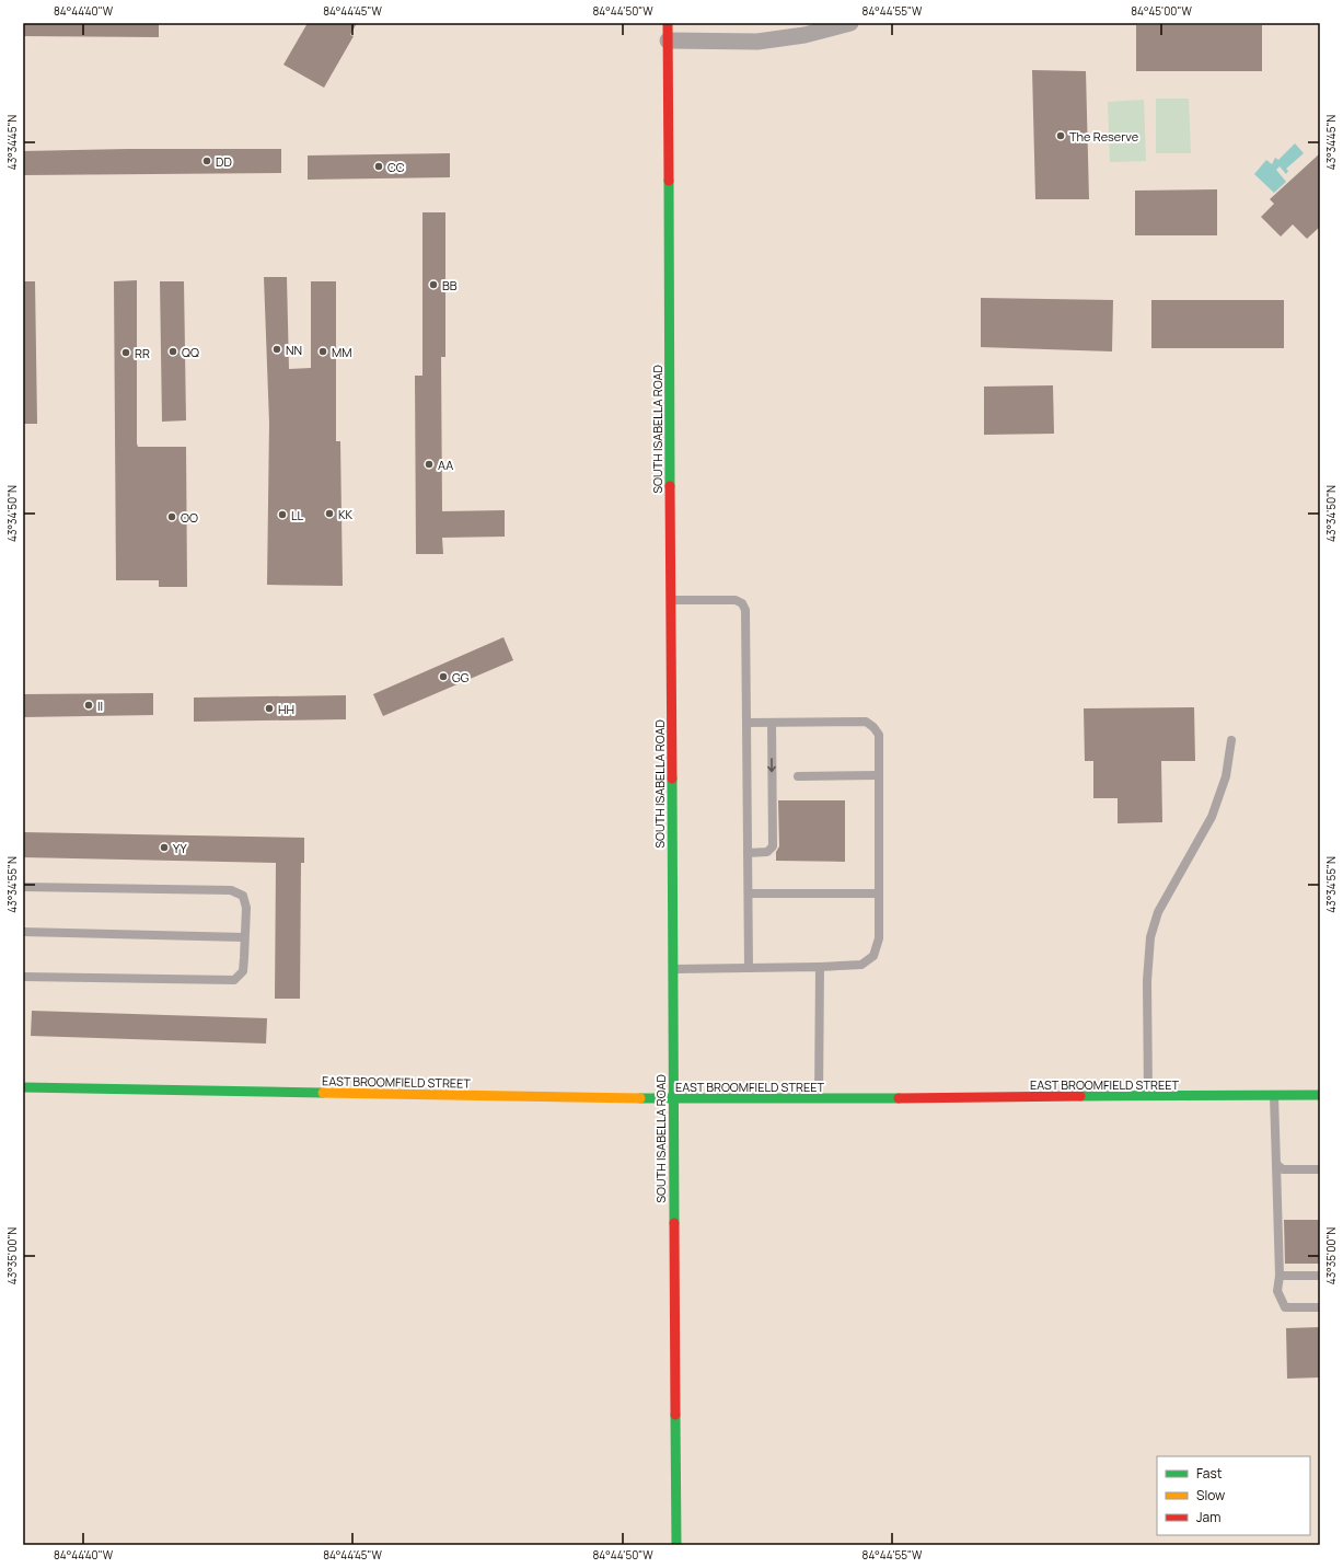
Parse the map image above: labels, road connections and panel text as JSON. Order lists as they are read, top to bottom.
{
  "streets": {
    "main road": ["SOUTH ISABELLA ROAD", "EAST BROOMFIELD STREET"]
  },
  "crossings": [
    ["SOUTH ISABELLA ROAD", "EAST BROOMFIELD STREET"]
  ],
  "places": [
    "The Reserve",
    "DD",
    "CC",
    "BB",
    "NN",
    "QQ",
    "MM",
    "RR",
    "AA",
    "KK",
    "LL",
    "OO",
    "GG",
    "II",
    "HH",
    "YY"
  ],
  "legend": ["Fast", "Slow", "Jam"],
  "coordinates": [
    "84°44'40\"W",
    "84°44'45\"W",
    "84°44'50\"W",
    "84°44'55\"W",
    "84°45'00\"W",
    "43°34'45\"N",
    "43°34'50\"N",
    "43°34'55\"N",
    "43°35'00\"N"
  ]
}
